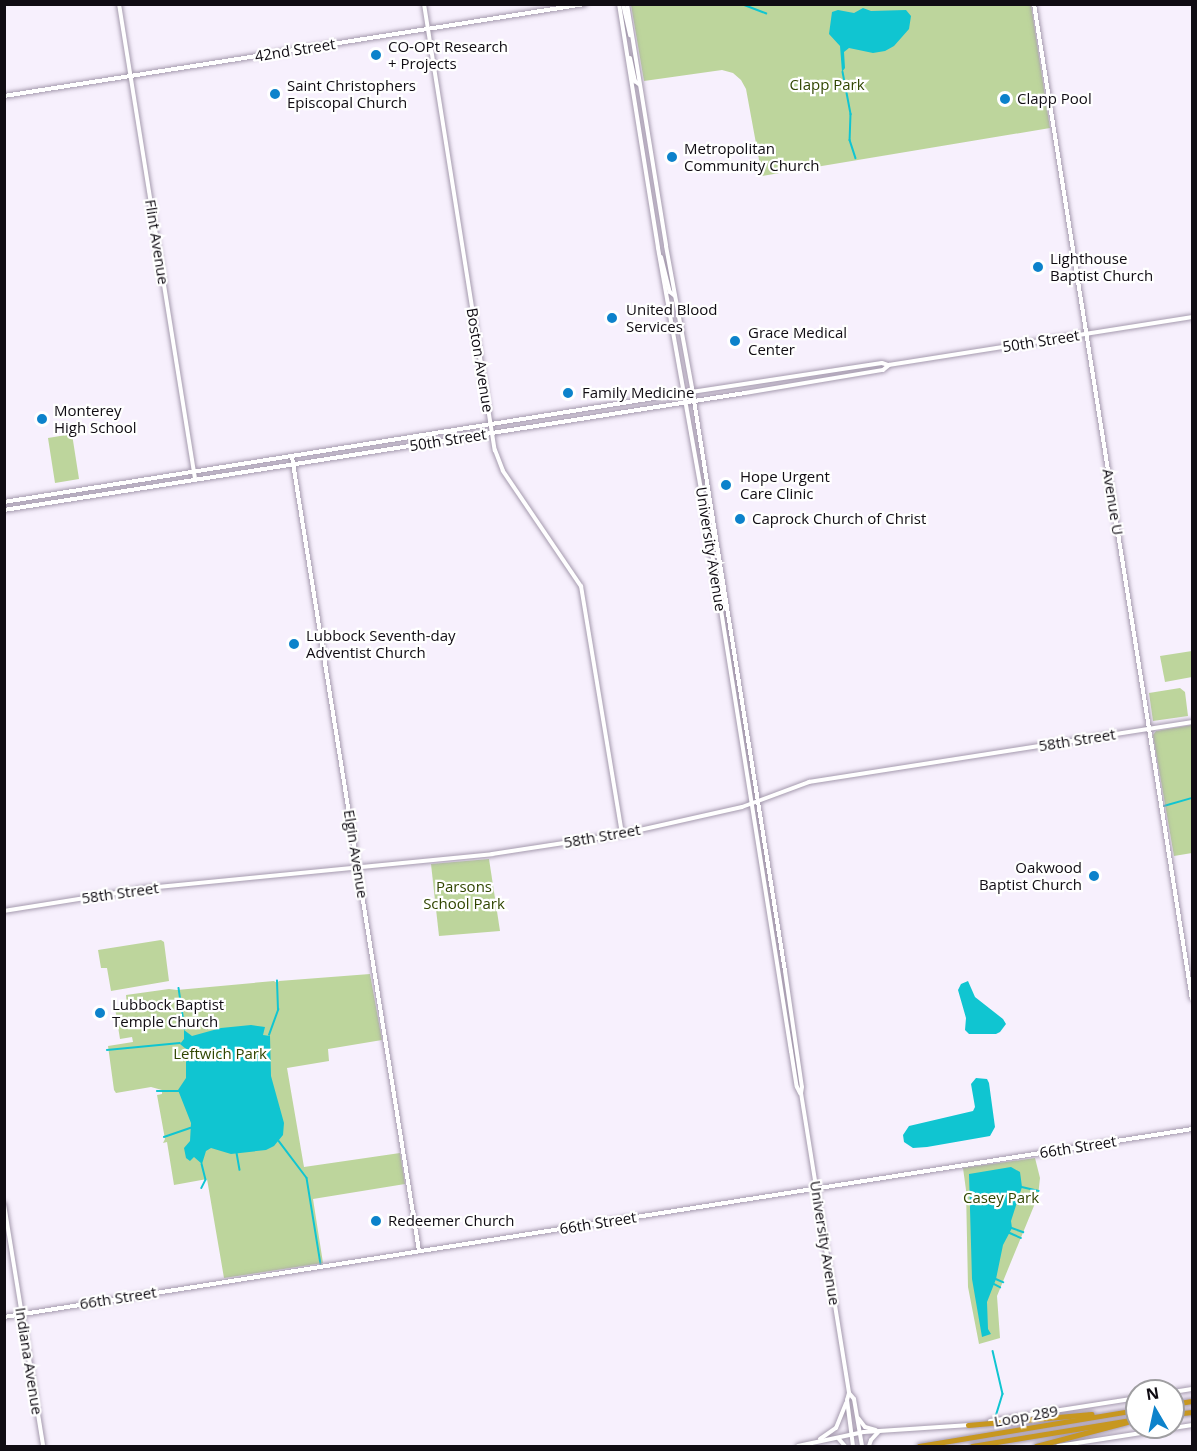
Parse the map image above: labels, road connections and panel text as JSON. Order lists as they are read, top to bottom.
{
  "streets": {
    "highway": ["Loop 289"],
    "street": [
      "42nd Street",
      "Flint Avenue",
      "50th Street",
      "Boston Avenue",
      "Avenue U",
      "University Avenue",
      "58th Street",
      "Elgin Avenue",
      "66th Street",
      "Indiana Avenue"
    ]
  },
  "crossings": [
    ["42nd Street", "Flint Avenue"],
    ["42nd Street", "Boston Avenue"],
    ["Flint Avenue", "50th Street"],
    ["50th Street", "Boston Avenue"],
    ["50th Street", "Avenue U"],
    ["50th Street", "University Avenue"],
    ["50th Street", "Elgin Avenue"],
    ["Boston Avenue", "58th Street"],
    ["Avenue U", "58th Street"],
    ["University Avenue", "58th Street"],
    ["University Avenue", "66th Street"],
    ["58th Street", "Elgin Avenue"],
    ["Elgin Avenue", "66th Street"],
    ["66th Street", "Indiana Avenue"]
  ],
  "parks": [
    "Clapp Park",
    "Parsons School Park",
    "Leftwich Park",
    "Casey Park"
  ],
  "places": [
    "CO-OPt Research + Projects",
    "Saint Christophers Episcopal Church",
    "Clapp Pool",
    "Metropolitan Community Church",
    "Lighthouse Baptist Church",
    "United Blood Services",
    "Grace Medical Center",
    "Family Medicine",
    "Monterey High School",
    "Hope Urgent Care Clinic",
    "Caprock Church of Christ",
    "Lubbock Seventh-day Adventist Church",
    "Oakwood Baptist Church",
    "Lubbock Baptist Temple Church",
    "Redeemer Church"
  ],
  "north": "top"
}
